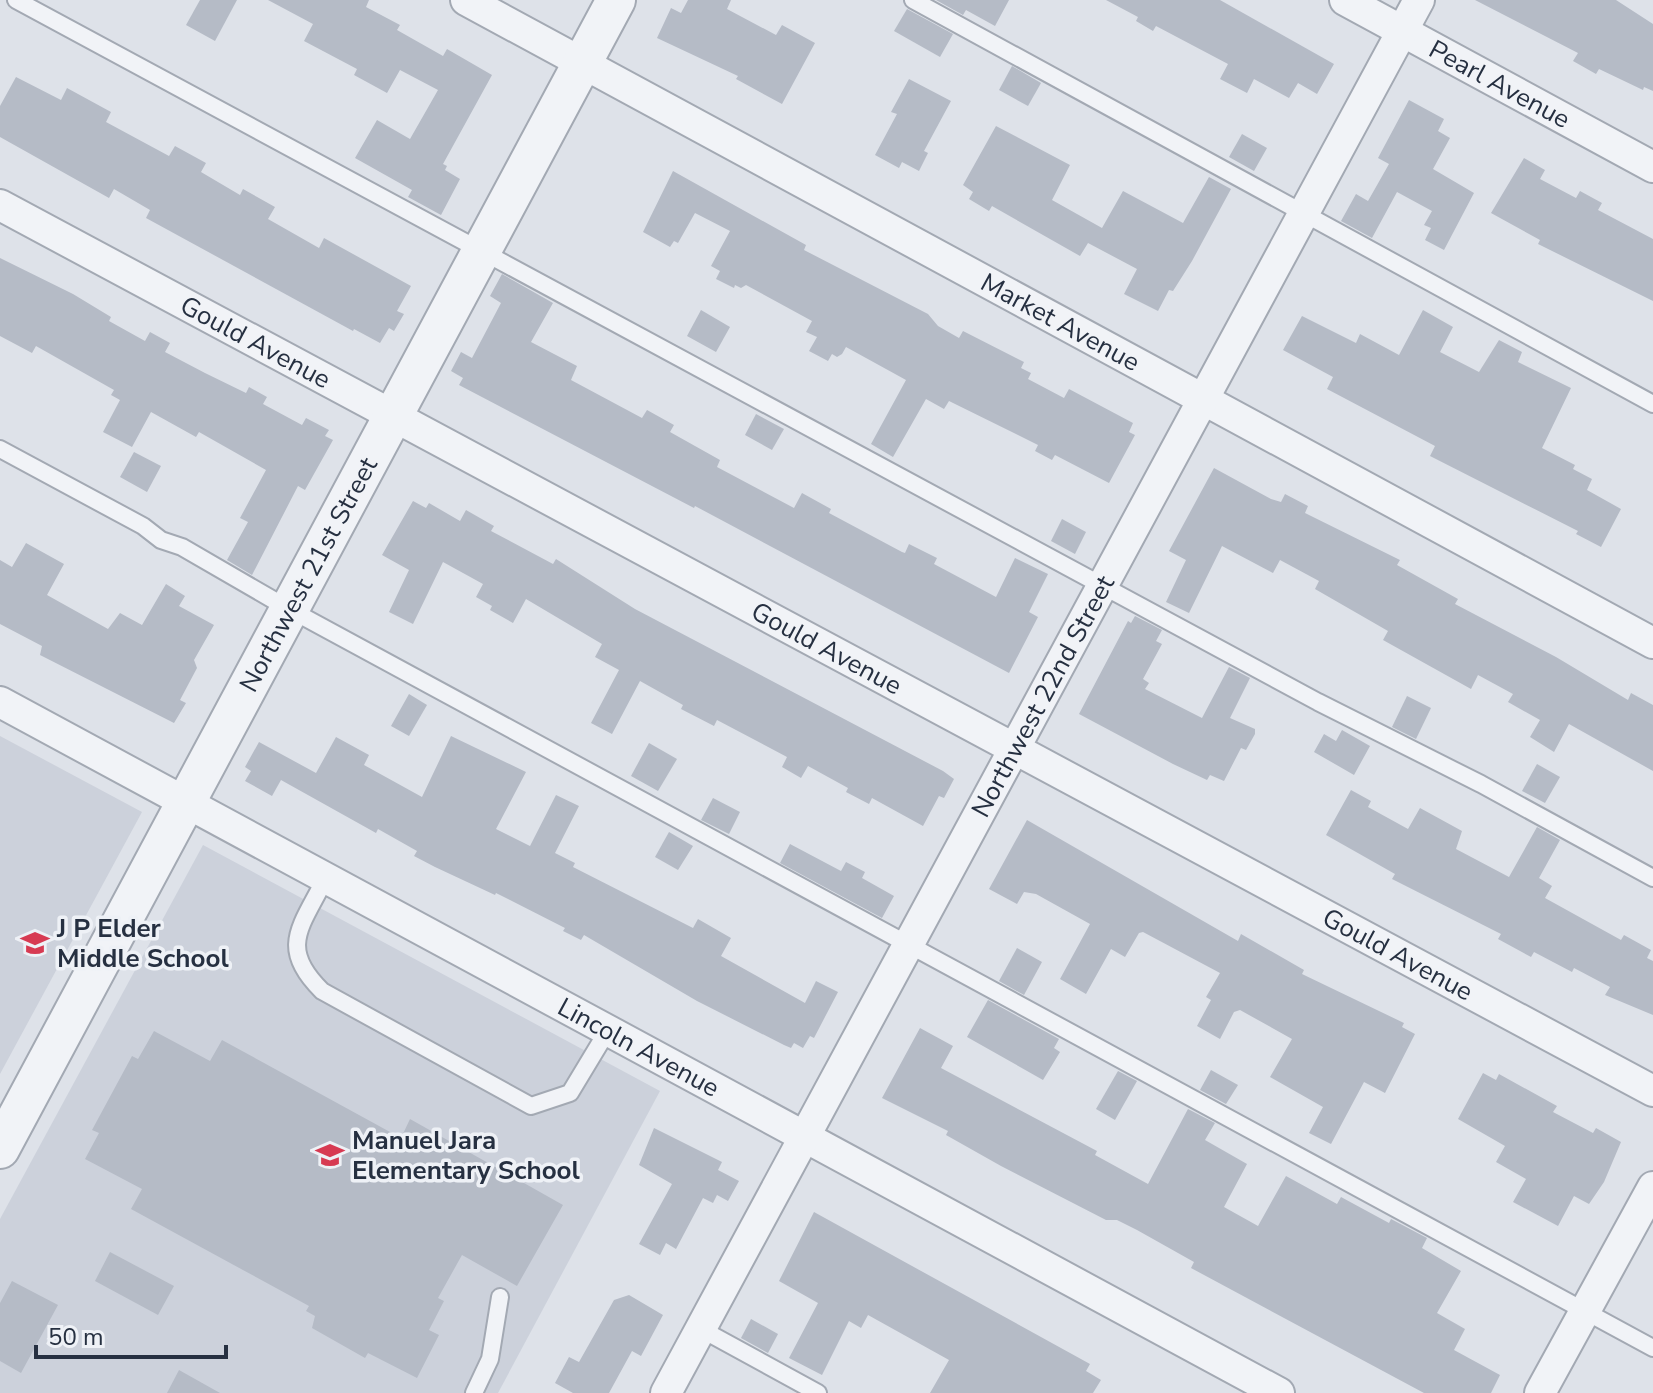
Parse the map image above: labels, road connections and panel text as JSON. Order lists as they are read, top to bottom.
{
  "streets": {
    "street": [
      "Pearl Avenue",
      "Market Avenue",
      "Gould Avenue",
      "Northwest 21st Street",
      "Northwest 22nd Street",
      "Lincoln Avenue"
    ]
  },
  "crossings": [
    ["Pearl Avenue", "Northwest 22nd Street"],
    ["Market Avenue", "Northwest 21st Street"],
    ["Market Avenue", "Northwest 22nd Street"],
    ["Gould Avenue", "Northwest 21st Street"],
    ["Gould Avenue", "Northwest 22nd Street"],
    ["Northwest 21st Street", "Lincoln Avenue"],
    ["Northwest 22nd Street", "Lincoln Avenue"]
  ],
  "places": {
    "school or university": ["J P Elder Middle School", "Manuel Jara Elementary School"]
  },
  "scale_bar": "50 m"
}
